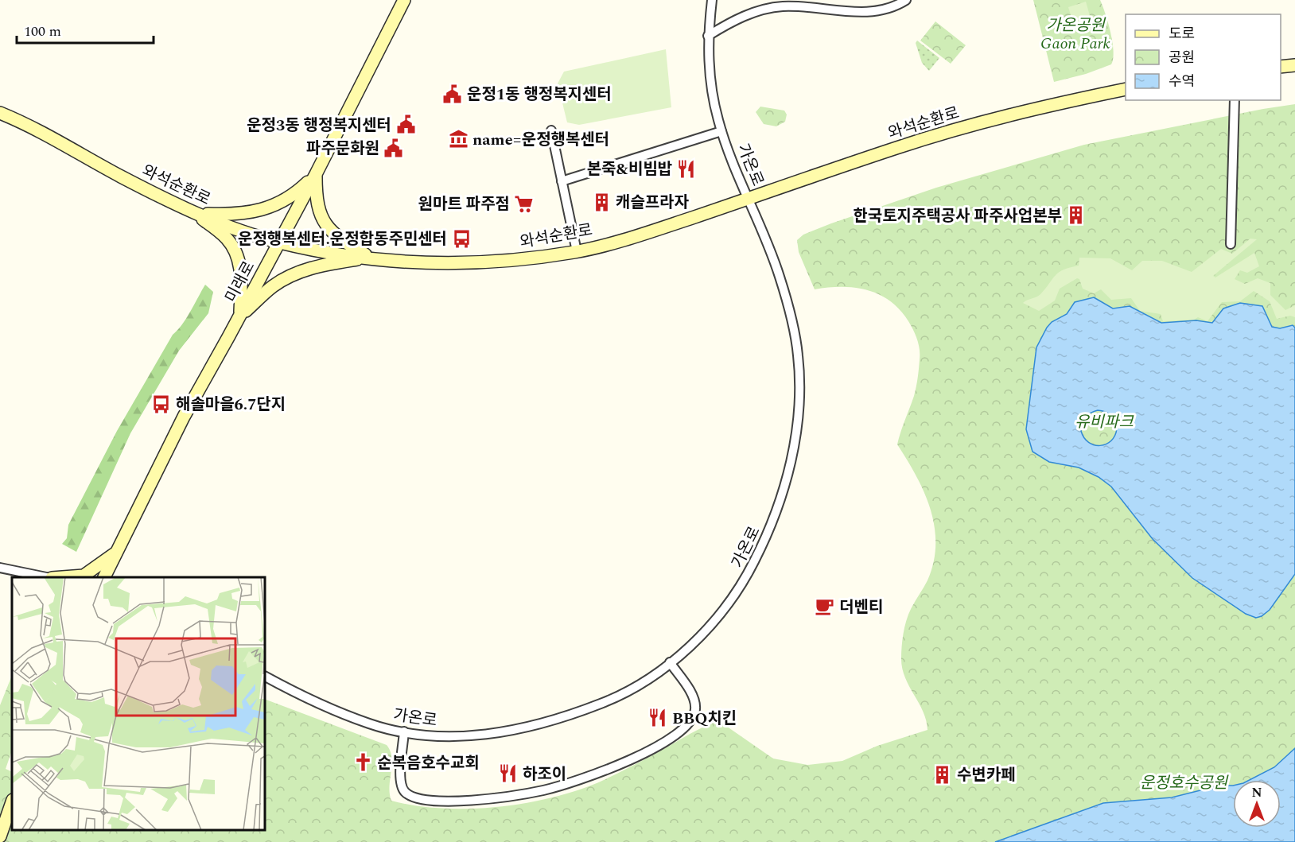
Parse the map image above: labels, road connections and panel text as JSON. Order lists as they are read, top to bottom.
{
  "streets": {
    "main road": ["와석순환로", "미래로"],
    "street": ["가온로"]
  },
  "crossings": [
    ["와석순환로", "가온로"],
    ["와석순환로", "미래로"]
  ],
  "parks": ["가온공원 Gaon Park", "유비파크", "운정호수공원"],
  "places": {
    "public building": ["운정1동 행정복지센터", "운정3동 행정복지센터", "파주문화원"],
    "museum": ["name=운정행복센터"],
    "restaurant": ["본죽&비빔밥", "BBQ치킨", "하조이"],
    "building": ["캐슬프라자", "한국토지주택공사 파주사업본부", "수변카페"],
    "supermarket": ["원마트 파주점"],
    "bus stop": ["운정행복센터.운정합동주민센터", "해솔마을6.7단지"],
    "cafe": ["더벤티"],
    "church": ["순복음호수교회"]
  },
  "legend": ["도로", "공원", "수역"],
  "scale_bar": "100 m",
  "north": "top"
}
